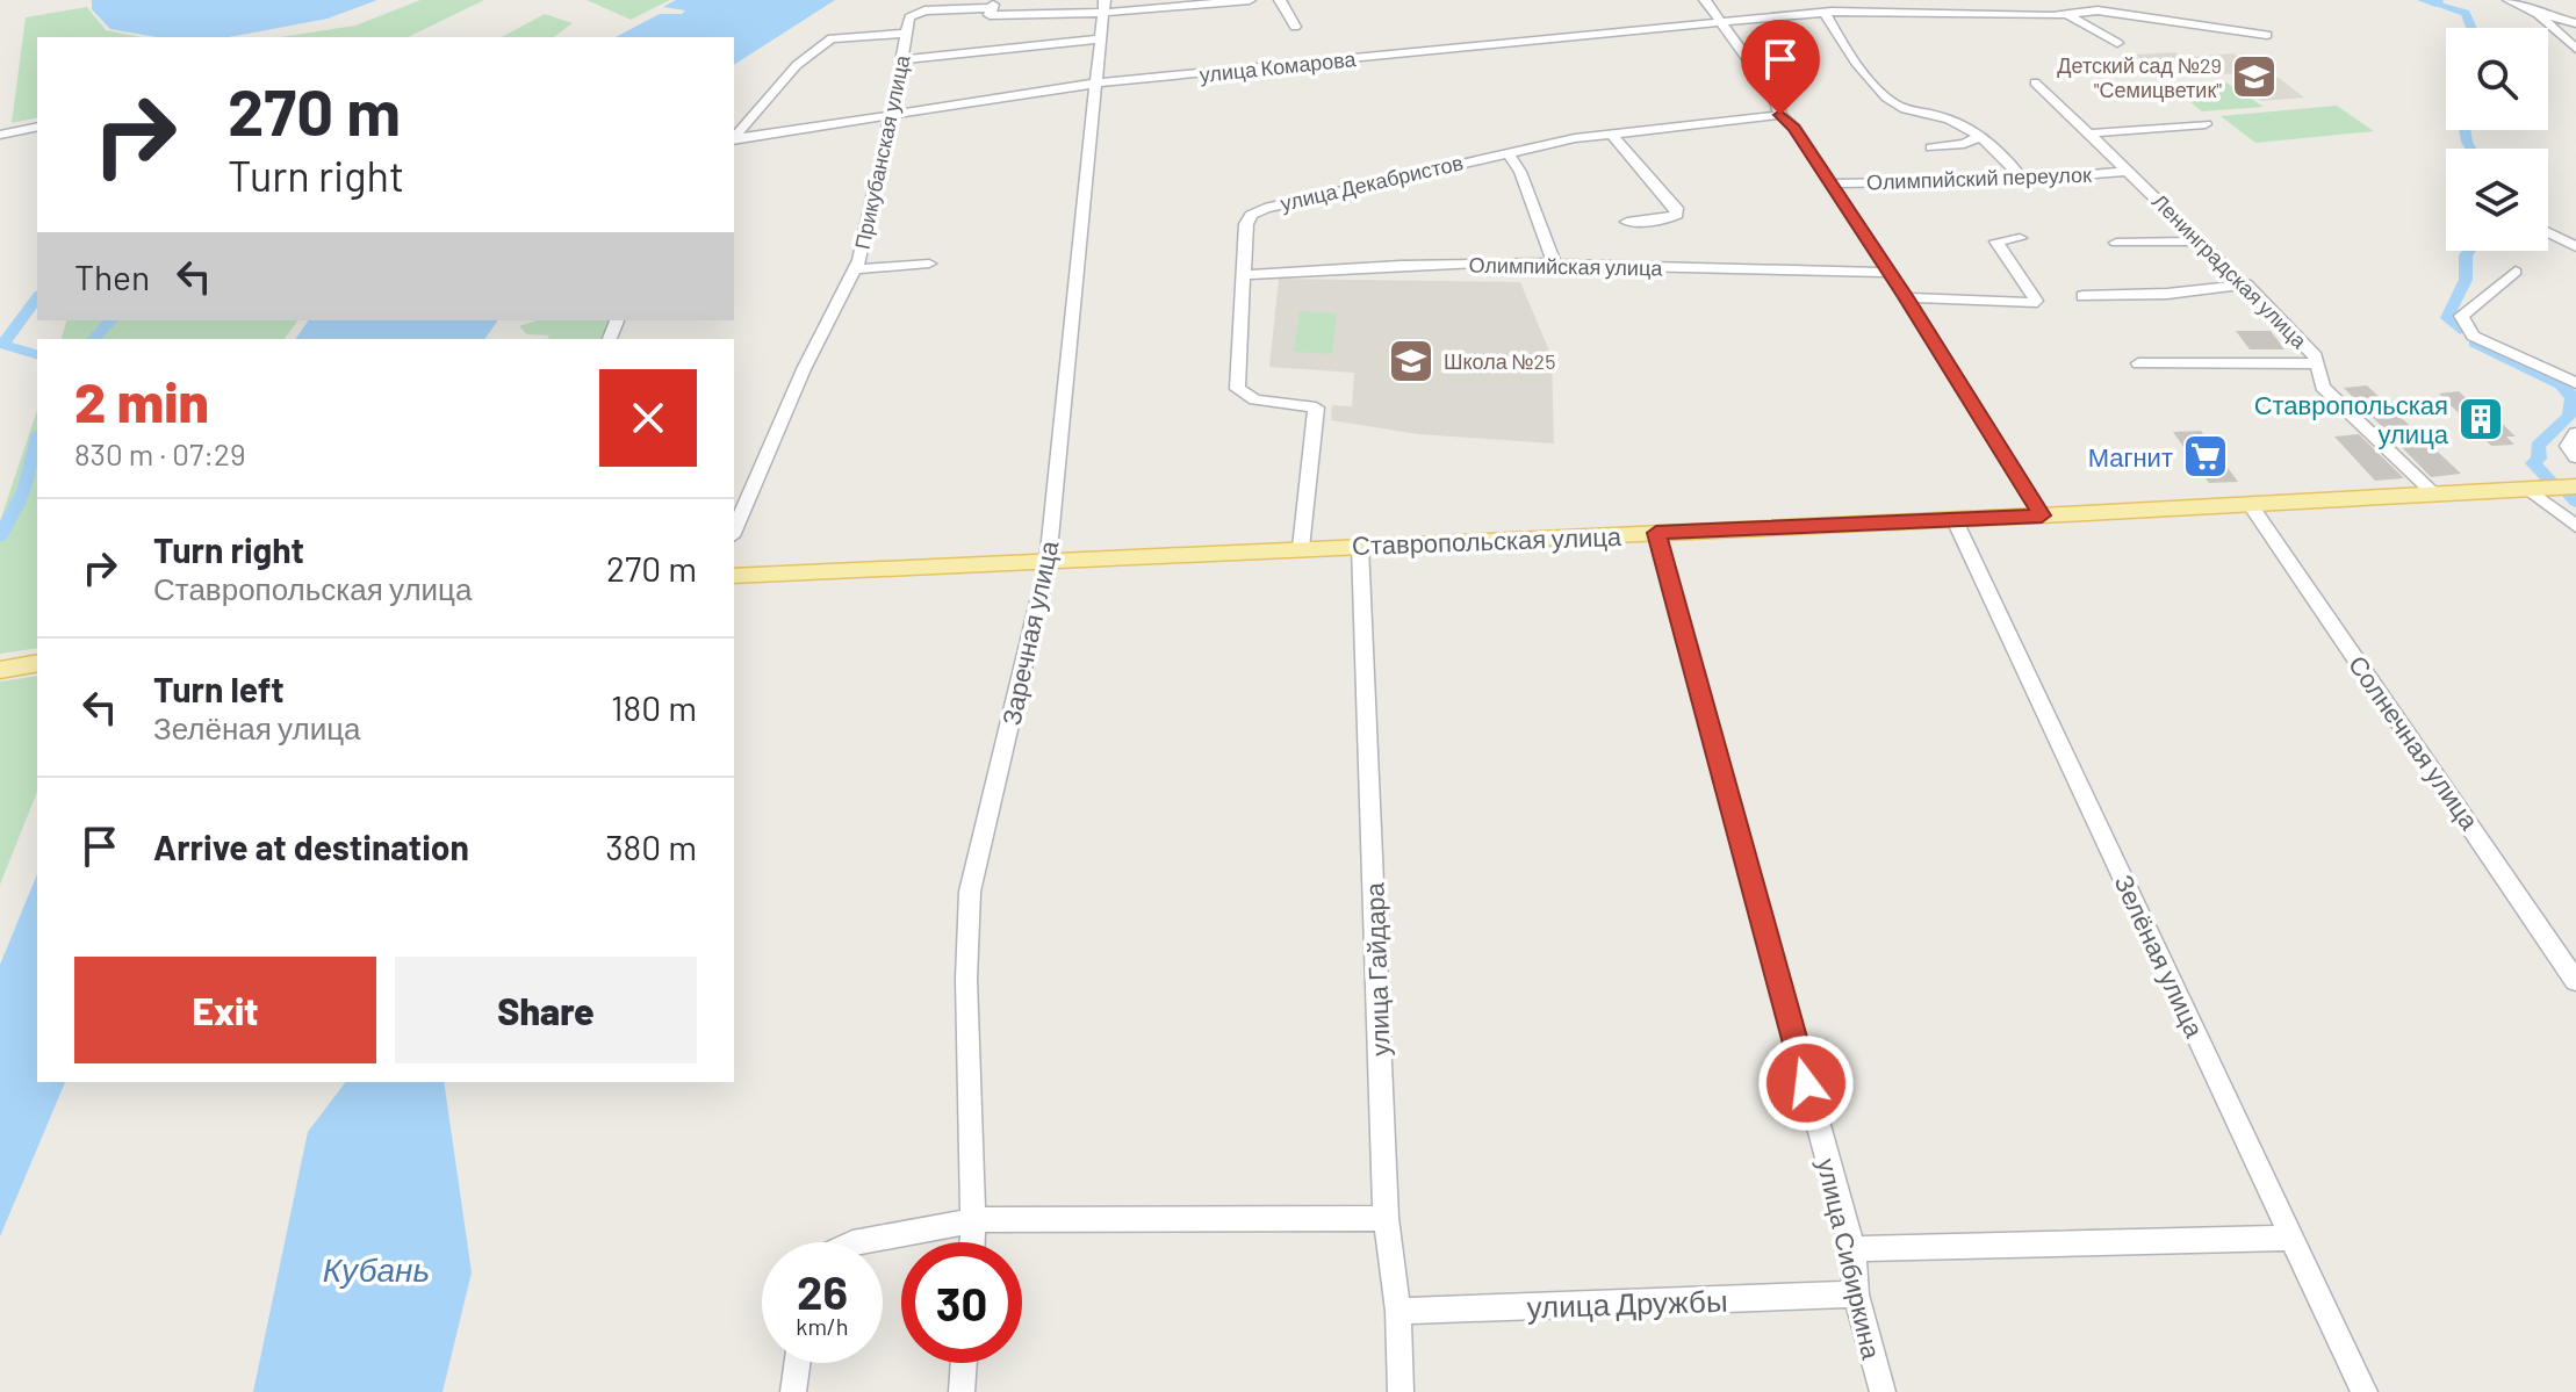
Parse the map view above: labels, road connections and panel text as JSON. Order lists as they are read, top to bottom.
{
  "streets": {
    "main road": ["Ставропольская улица"],
    "street": [
      "улица Комарова",
      "Прикубанская улица",
      "Олимпийский переулок",
      "улица Декабристов",
      "Олимпийская улица",
      "Ленинградская улица",
      "Заречная улица",
      "Солнечная улица",
      "Зелёная улица",
      "улица Гайдара",
      "улица Сибиркина",
      "улица Дружбы"
    ]
  },
  "crossings": [
    ["улица Комарова", "Прикубанская улица"],
    ["улица Комарова", "Заречная улица"],
    ["Олимпийский переулок", "Ленинградская улица"],
    ["улица Декабристов", "Олимпийская улица"],
    ["улица Декабристов", "Ставропольская улица"],
    ["Ленинградская улица", "Ставропольская улица"],
    ["Ставропольская улица", "Заречная улица"],
    ["Ставропольская улица", "Солнечная улица"],
    ["Ставропольская улица", "Зелёная улица"],
    ["Ставропольская улица", "улица Гайдара"],
    ["Ставропольская улица", "улица Сибиркина"],
    ["улица Гайдара", "улица Дружбы"],
    ["улица Сибиркина", "улица Дружбы"]
  ],
  "water": ["Кубань"],
  "places": {
    "school or university": ["Детский сад №29 \"Семицветик\"", "Школа №25"],
    "building": ["Ставропольская улица"],
    "supermarket": ["Магнит"]
  },
  "page": {
    "turn": ["270 m", "Turn right"],
    "then": "Then",
    "heading": ["2 min", "830 m · 07:29"],
    "list": [
      {
        "name": "Turn right",
        "note": "Ставропольская улица",
        "value": "270 m"
      },
      {
        "name": "Turn left",
        "note": "Зелёная улица",
        "value": "180 m"
      },
      {
        "name": "Arrive at destination",
        "value": "380 m"
      }
    ],
    "buttons": ["Exit", "Share"],
    "speed": "26 km/h",
    "limit": "30"
  }
}
